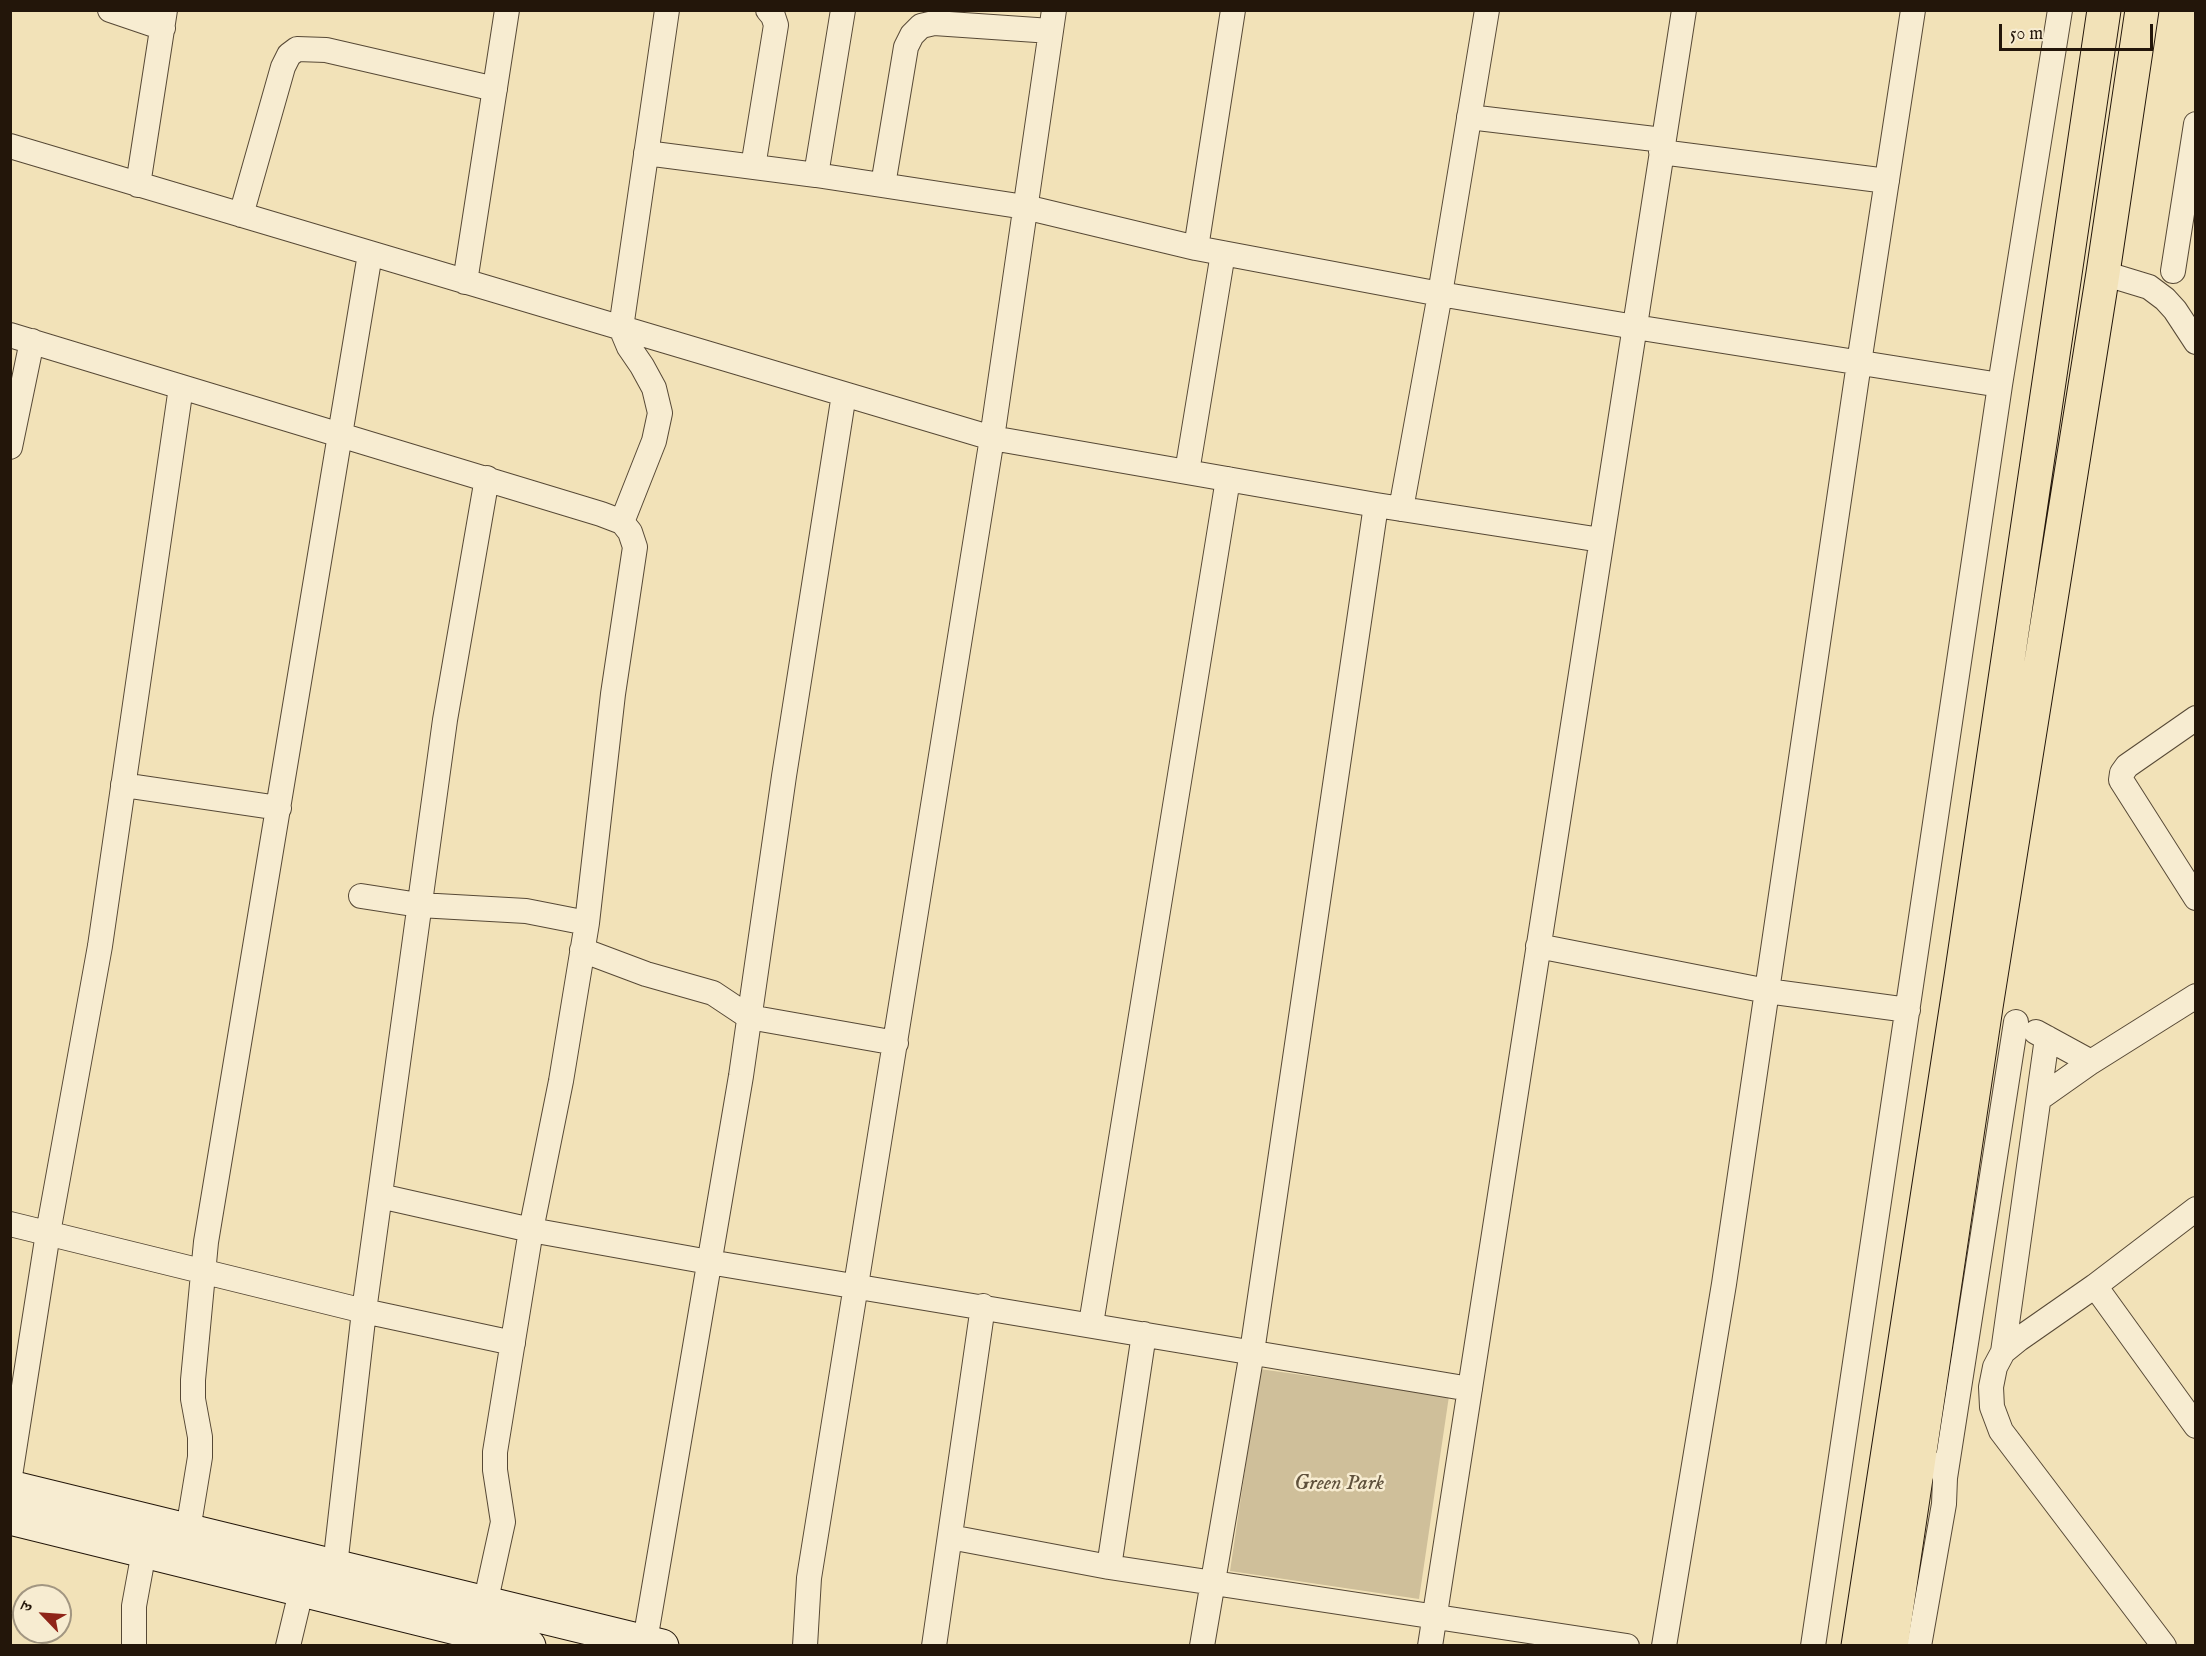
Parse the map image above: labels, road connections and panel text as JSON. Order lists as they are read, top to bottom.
{
  "parks": ["Green Park"],
  "scale_bar": "50 m",
  "north": "top left"
}
